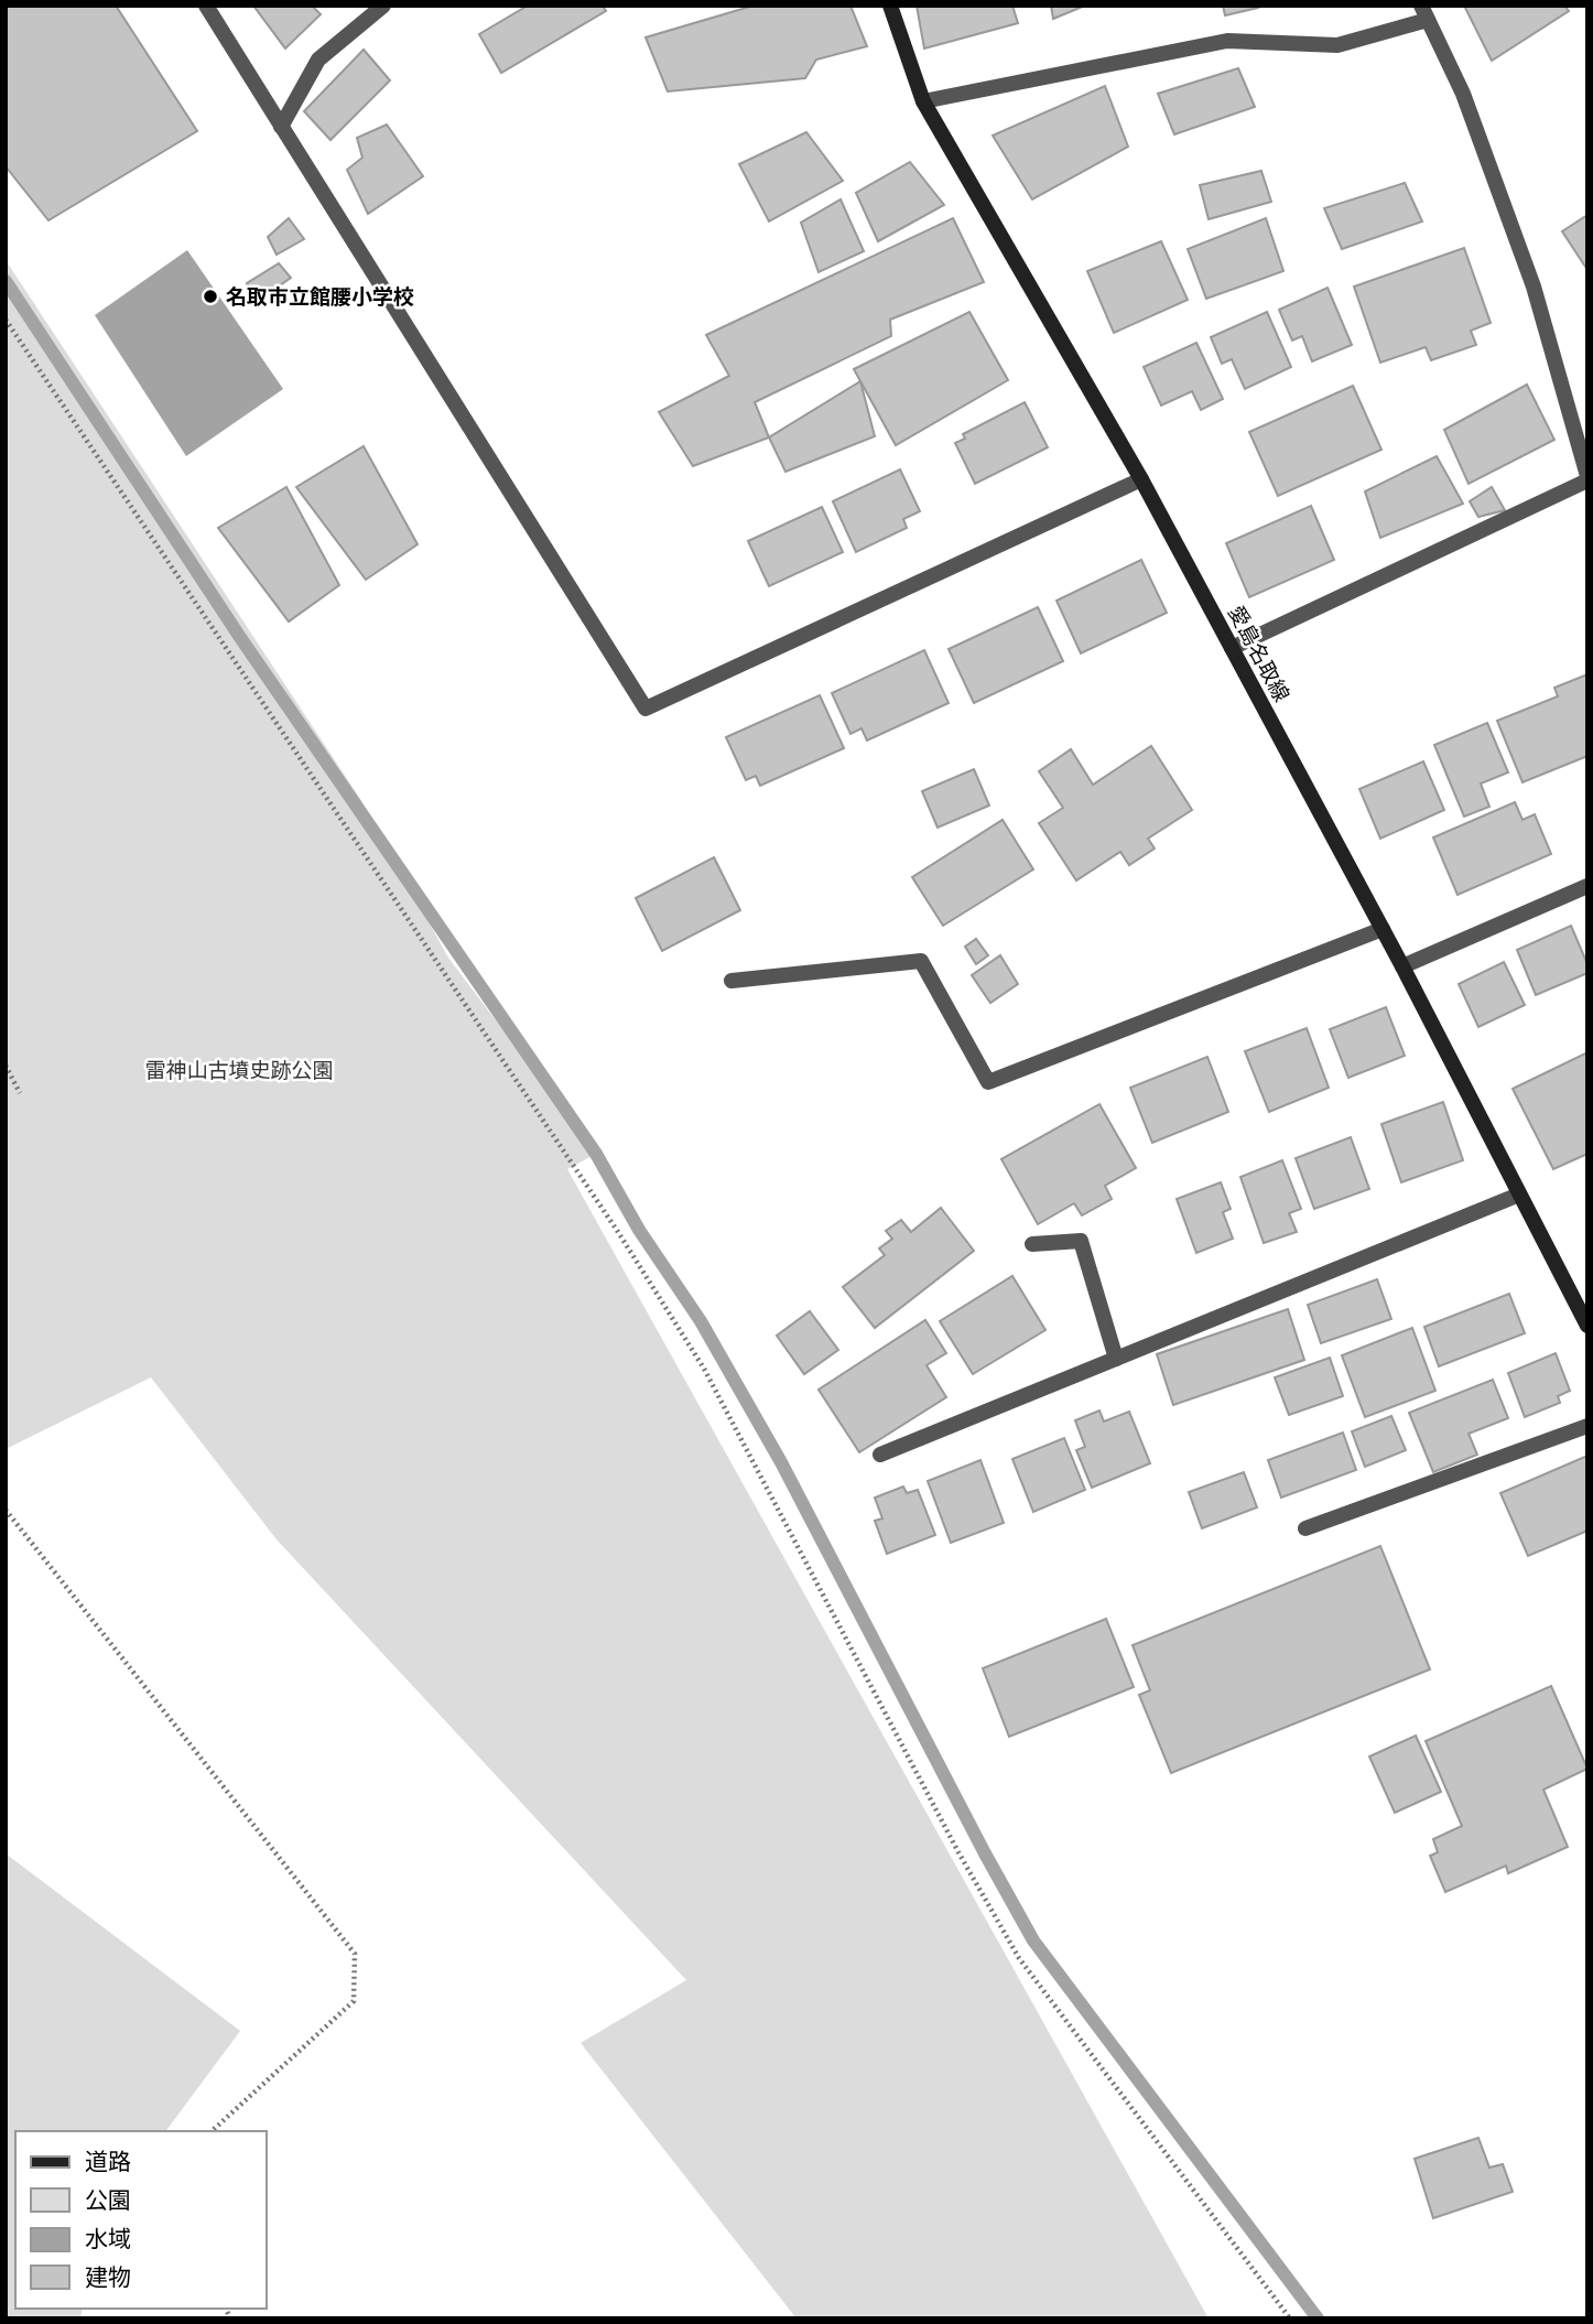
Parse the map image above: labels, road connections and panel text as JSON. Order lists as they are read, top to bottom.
{
  "streets": {
    "main road": ["愛島名取線"]
  },
  "parks": ["雷神山古墳史跡公園"],
  "places": ["名取市立館腰小学校"],
  "legend": [
    "道路",
    "公園",
    "水域",
    "建物"
  ]
}
